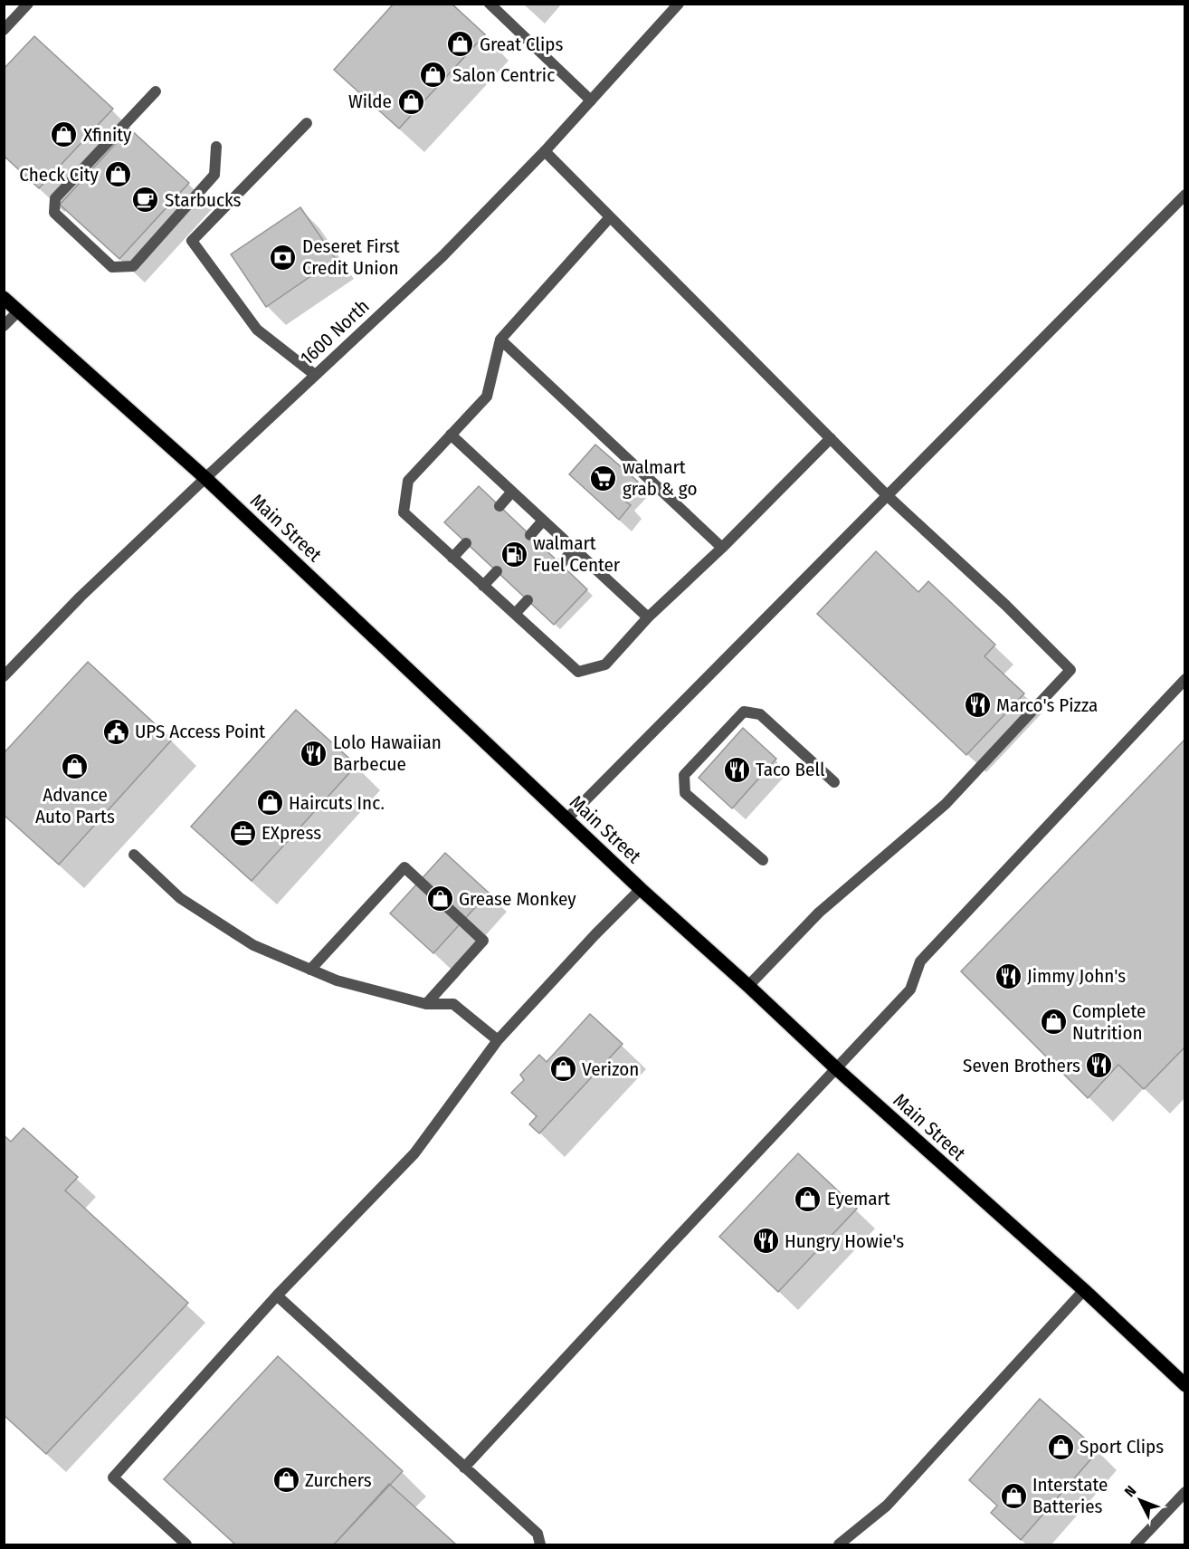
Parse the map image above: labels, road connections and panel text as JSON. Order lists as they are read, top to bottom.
{
  "streets": {
    "main road": ["Main Street"],
    "street": ["1600 North"]
  },
  "crossings": [
    ["1600 North", "Main Street"]
  ],
  "places": {
    "shop": [
      "Great Clips",
      "Salon Centric",
      "Wilde",
      "Xfinity",
      "Check City",
      "Advance Auto Parts",
      "Haircuts Inc.",
      "Grease Monkey",
      "Complete Nutrition",
      "Verizon",
      "Eyemart",
      "Sport Clips",
      "Zurchers",
      "Interstate Batteries"
    ],
    "cafe": ["Starbucks"],
    "bank": ["Deseret First Credit Union"],
    "supermarket": ["walmart grab & go"],
    "fuel station": ["walmart Fuel Center"],
    "restaurant": [
      "Marco's Pizza",
      "Lolo Hawaiian Barbecue",
      "Taco Bell",
      "Jimmy John's",
      "Seven Brothers",
      "Hungry Howie's"
    ],
    "public building": ["UPS Access Point"],
    "office": ["EXpress"]
  },
  "north": "top left"
}
